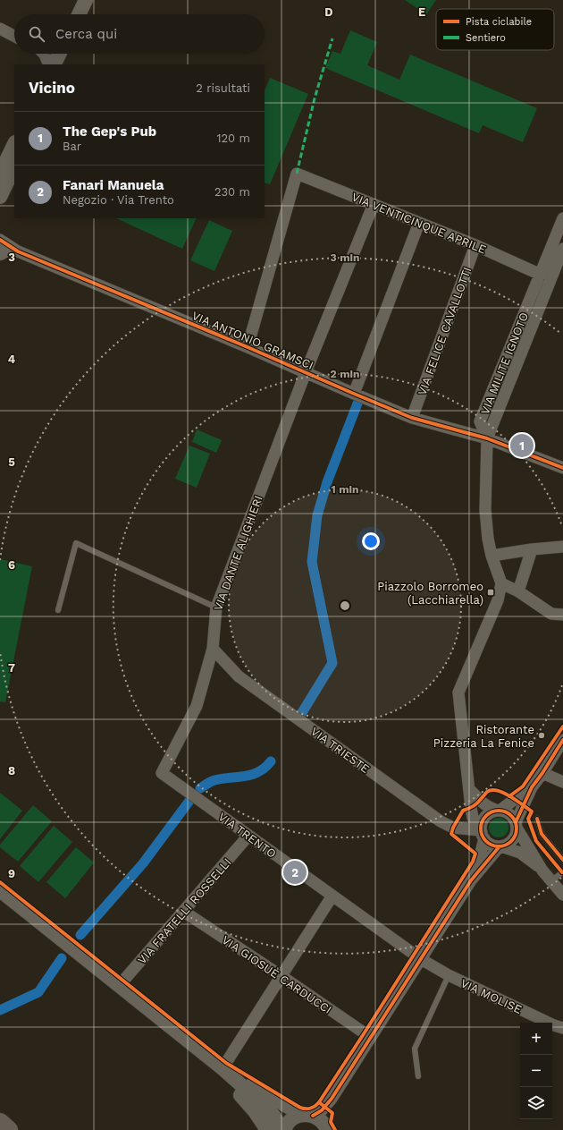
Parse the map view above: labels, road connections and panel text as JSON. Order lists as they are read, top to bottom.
{
  "streets": {
    "street": [
      "VIA VENTICINQUE APRILE",
      "VIA FELICE CAVALLOTTI",
      "VIA ANTONIO GRAMSCI",
      "VIA MILITE IGNOTO",
      "VIA DANTE ALIGHIERI",
      "VIA TRIESTE",
      "VIA TRENTO",
      "VIA FRATELLI ROSSELLI",
      "VIA GIOSUÈ CARDUCCI",
      "VIA MOLISE"
    ]
  },
  "crossings": [
    ["VIA VENTICINQUE APRILE", "VIA FELICE CAVALLOTTI"],
    ["VIA VENTICINQUE APRILE", "VIA ANTONIO GRAMSCI"],
    ["VIA VENTICINQUE APRILE", "VIA MILITE IGNOTO"],
    ["VIA VENTICINQUE APRILE", "VIA DANTE ALIGHIERI"],
    ["VIA FELICE CAVALLOTTI", "VIA ANTONIO GRAMSCI"],
    ["VIA ANTONIO GRAMSCI", "VIA MILITE IGNOTO"],
    ["VIA ANTONIO GRAMSCI", "VIA DANTE ALIGHIERI"],
    ["VIA DANTE ALIGHIERI", "VIA TRIESTE"],
    ["VIA DANTE ALIGHIERI", "VIA TRENTO"],
    ["VIA TRENTO", "VIA FRATELLI ROSSELLI"],
    ["VIA TRENTO", "VIA MOLISE"],
    ["VIA FRATELLI ROSSELLI", "VIA GIOSUÈ CARDUCCI"]
  ],
  "places": {
    "transit": ["Piazzolo Borromeo (Lacchiarella)"],
    "other": ["Ristorante Pizzeria La Fenice"]
  },
  "legend": ["Pista ciclabile", "Sentiero"],
  "page": {
    "search": "Cerca qui",
    "heading": ["Vicino", "2 risultati"],
    "list": [
      {
        "mark": "1",
        "name": "The Gep's Pub",
        "note": "Bar",
        "value": "120 m"
      },
      {
        "mark": "2",
        "name": "Fanari Manuela",
        "note": "Negozio · Via Trento",
        "value": "230 m"
      }
    ],
    "pins": ["1", "2"],
    "map_buttons": ["+", "−"]
  },
  "grid": {
    "columns": ["D", "E"],
    "rows": [
      "3",
      "4",
      "5",
      "6",
      "7",
      "8",
      "9"
    ]
  },
  "rings": ["3 min", "2 min", "1 min"]
}
